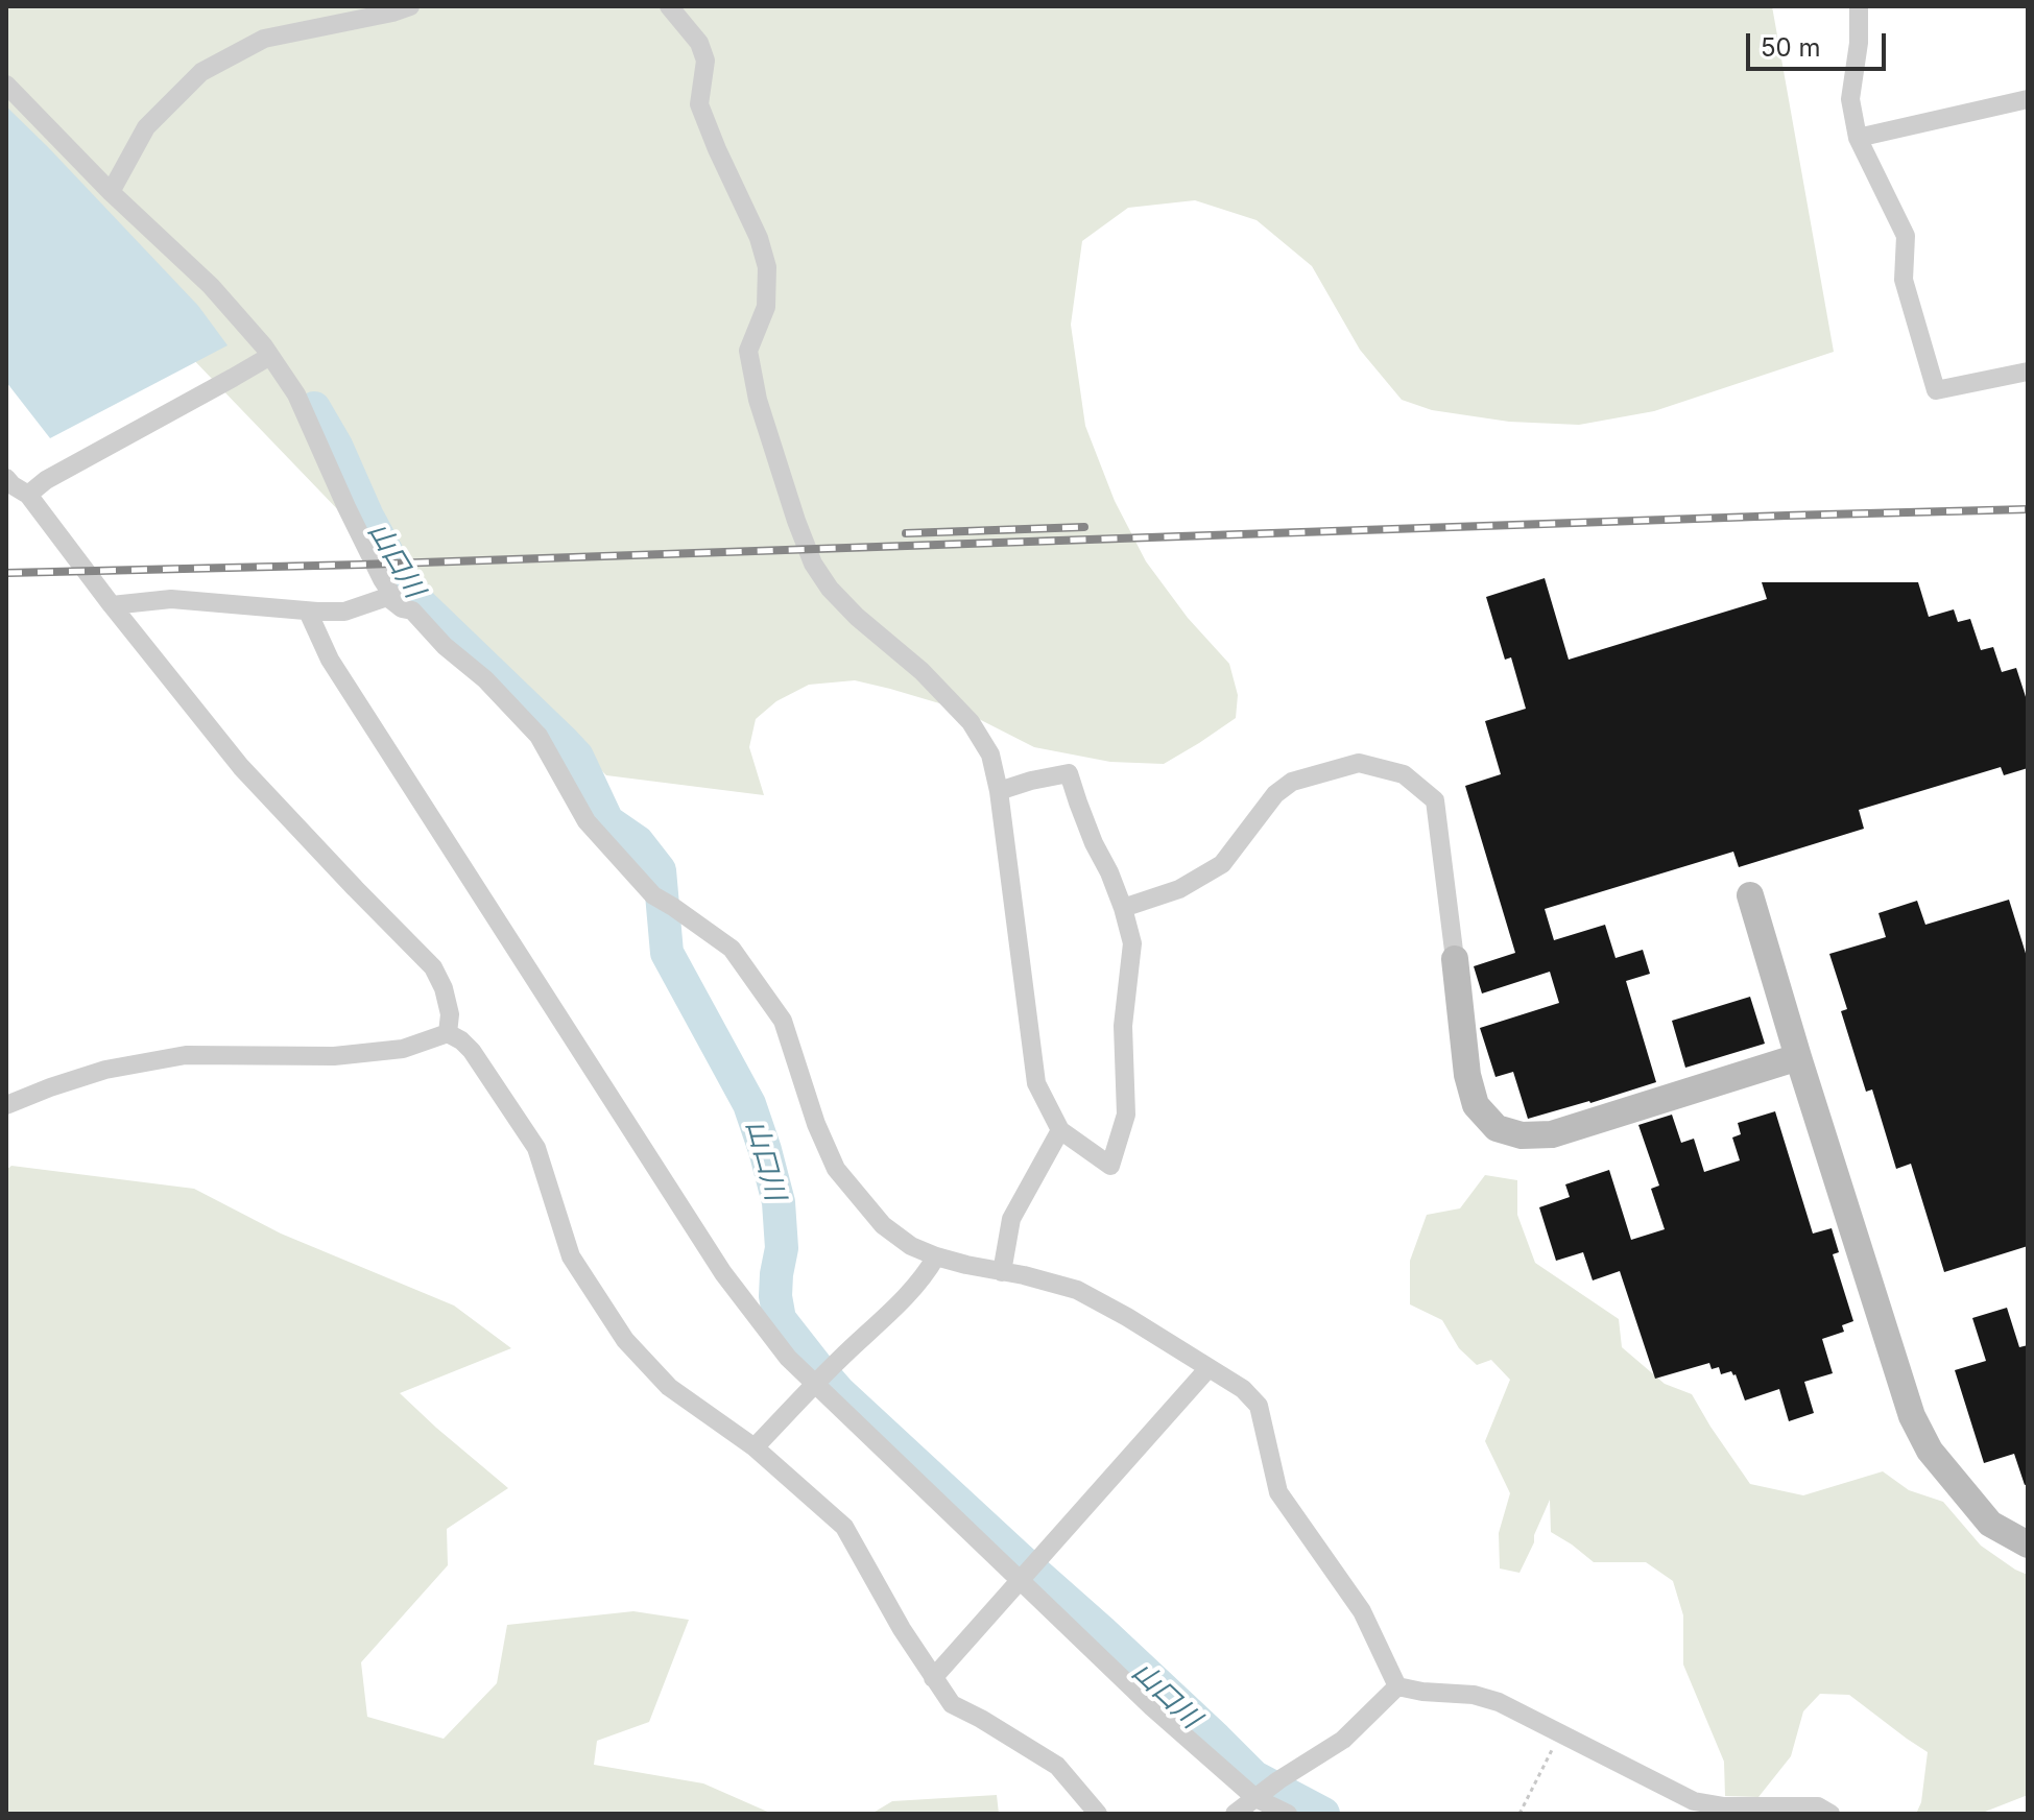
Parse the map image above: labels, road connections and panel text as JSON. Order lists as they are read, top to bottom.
{
  "water": ["山口川"],
  "scale_bar": "50 m"
}
